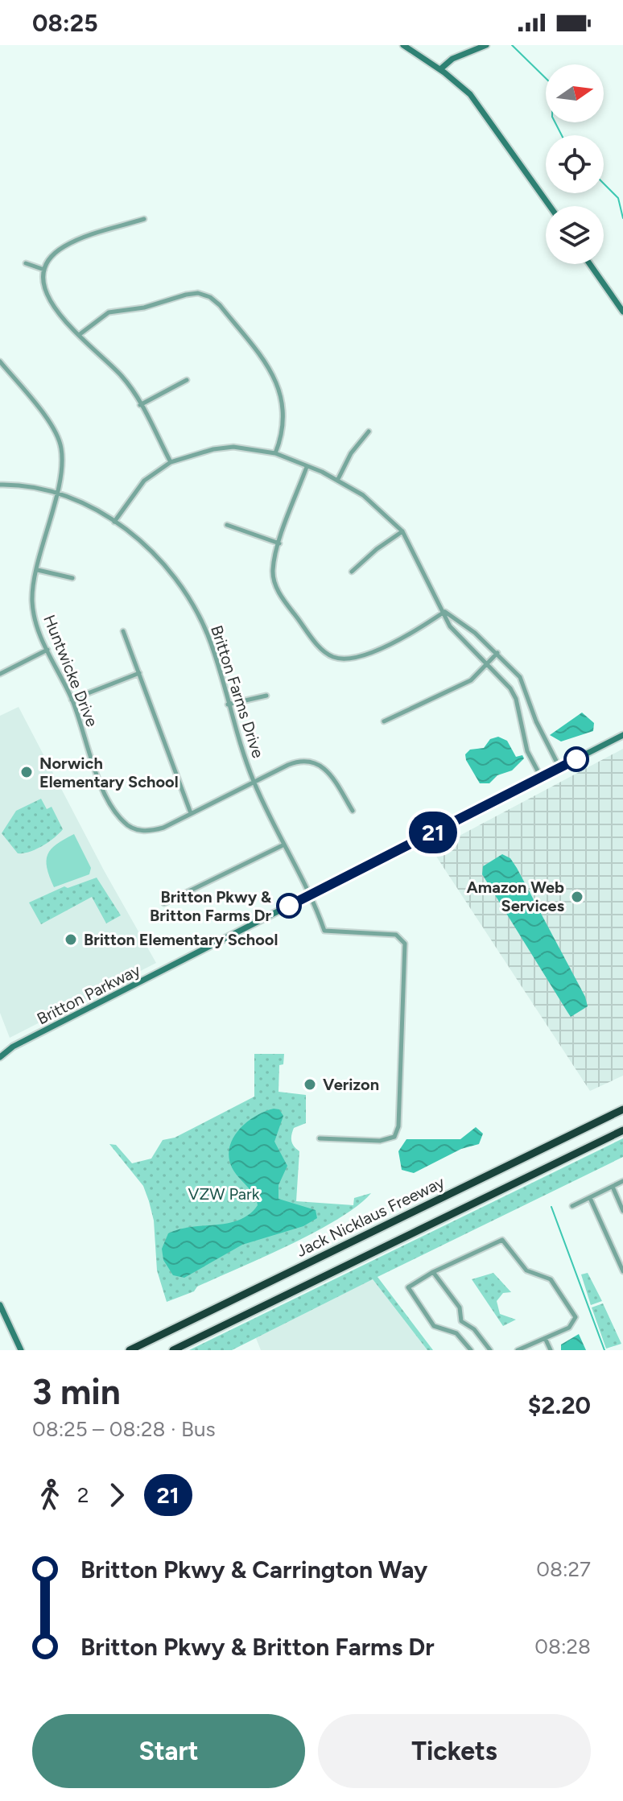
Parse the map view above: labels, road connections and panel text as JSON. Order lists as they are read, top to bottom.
{
  "streets": {
    "highway": ["Jack Nicklaus Freeway"],
    "main road": ["Britton Parkway"],
    "street": ["Huntwicke Drive", "Britton Farms Drive"]
  },
  "crossings": [
    ["Huntwicke Drive", "Britton Farms Drive"],
    ["Britton Farms Drive", "Britton Parkway"]
  ],
  "parks": ["VZW Park"],
  "places": [
    "Norwich Elementary School",
    "Amazon Web Services",
    "Britton Pkwy & Britton Farms Dr",
    "Britton Elementary School",
    "Verizon"
  ],
  "lines": ["bus line 21"],
  "north": "right",
  "page": {
    "status": "08:25",
    "on_map": "21",
    "heading": ["3 min", "08:25 – 08:28 · Bus", "$2.20"],
    "legs": ["2", "21"],
    "list": [
      {
        "name": "Britton Pkwy & Carrington Way",
        "value": "08:27"
      },
      {
        "name": "Britton Pkwy & Britton Farms Dr",
        "value": "08:28"
      }
    ],
    "buttons": ["Start", "Tickets"]
  }
}
